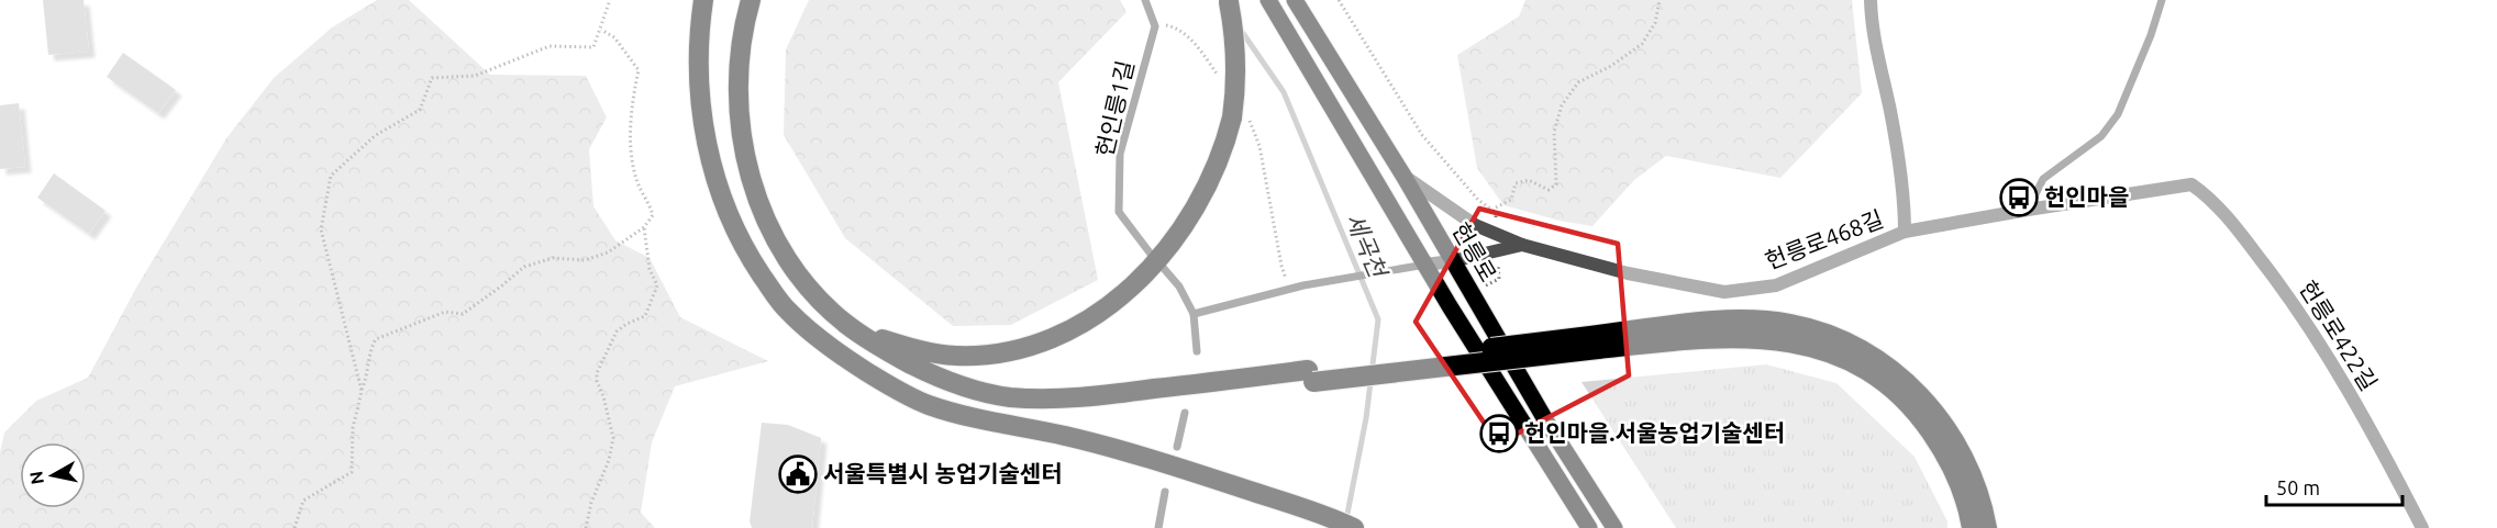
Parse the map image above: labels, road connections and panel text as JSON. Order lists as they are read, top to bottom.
{
  "streets": {
    "main road": ["헌릉로"],
    "street": ["헌릉로468길", "헌릉로422길"],
    "lane": ["헌인릉1길"]
  },
  "crossings": [
    ["헌릉로468길", "헌릉로"],
    ["헌릉로468길", "헌릉로422길"]
  ],
  "water": ["세곡천"],
  "places": {
    "bus stop": ["헌인마을", "헌인마을.서울농업기술센터"],
    "public building": ["서울특별시 농업기술센터"]
  },
  "scale_bar": "50 m",
  "north": "left"
}
